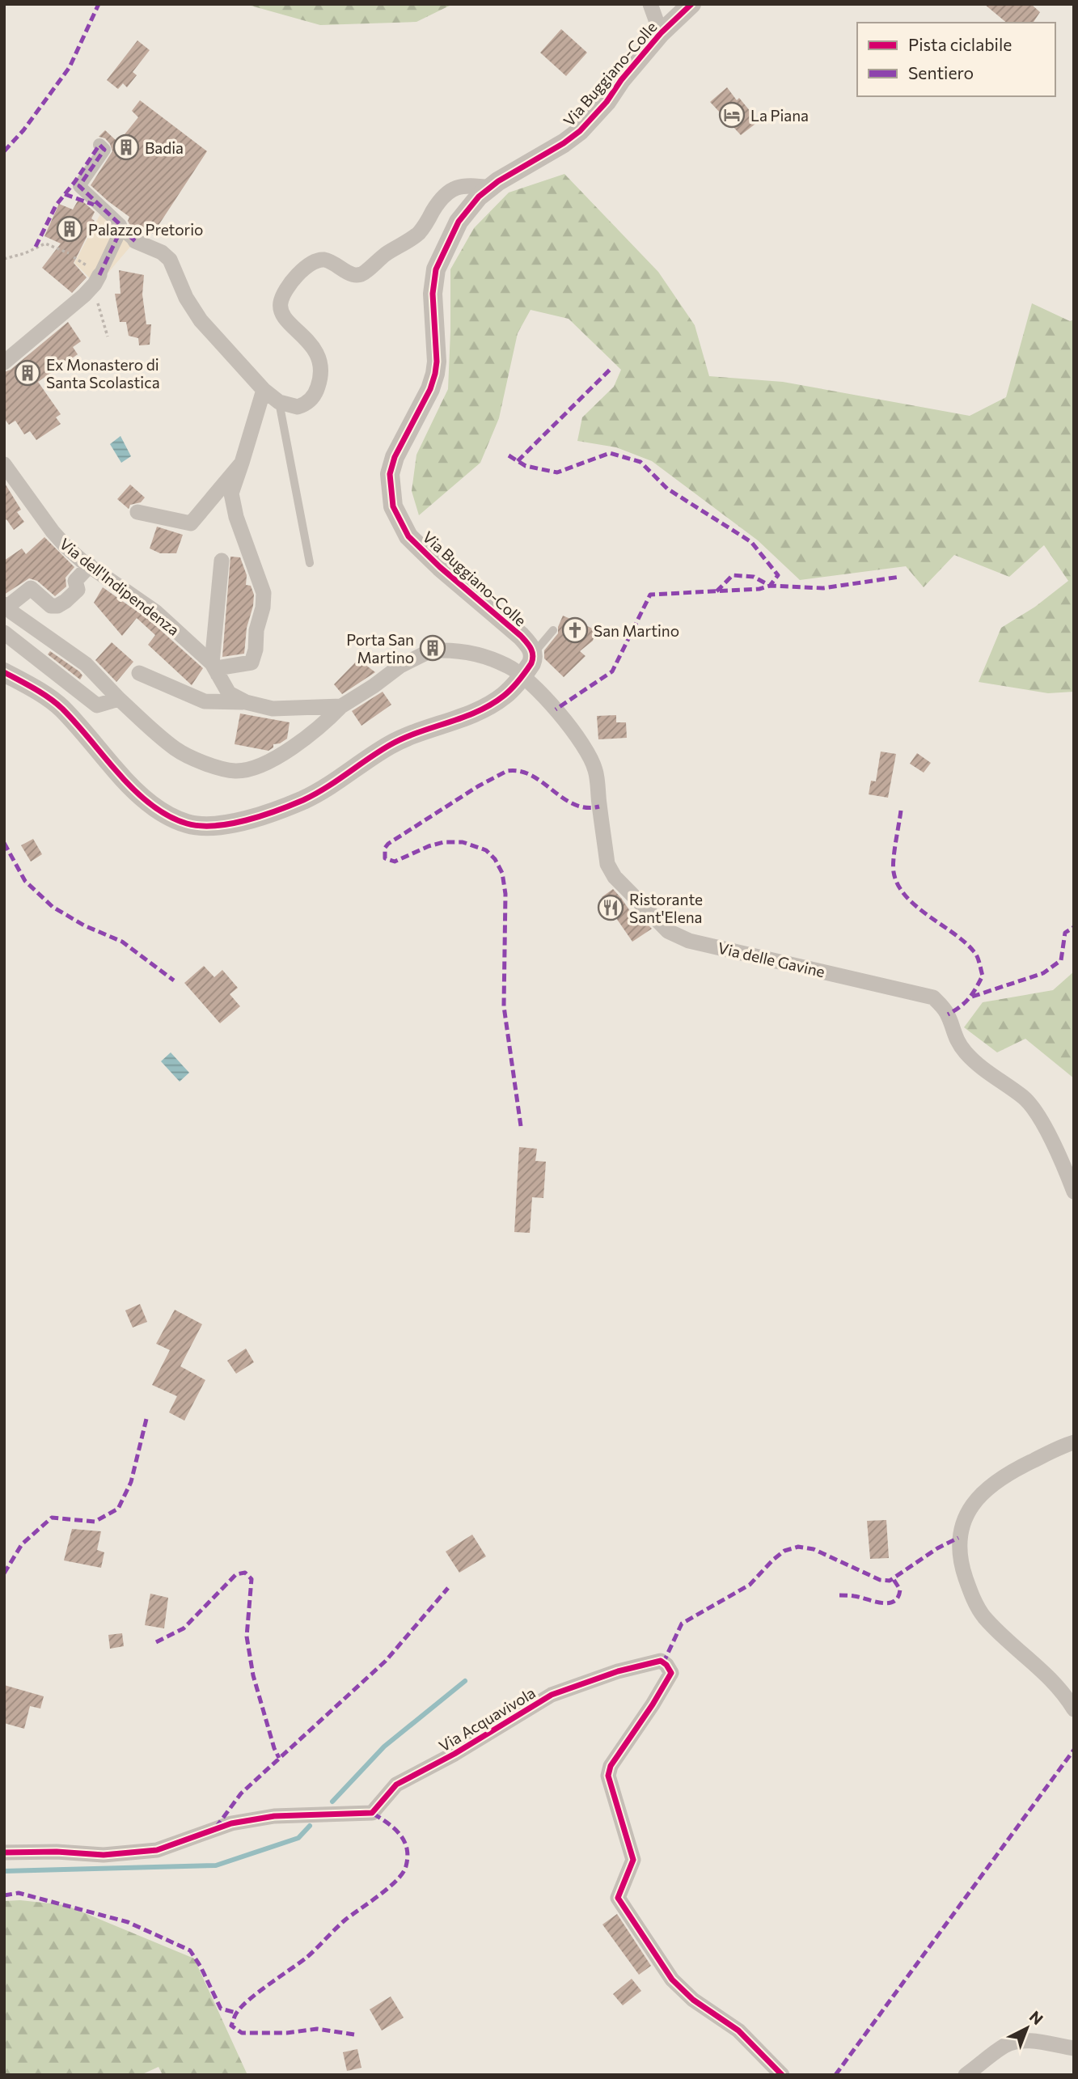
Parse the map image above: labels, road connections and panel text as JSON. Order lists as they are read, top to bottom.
{
  "streets": {
    "street": [
      "Via Buggiano-Colle",
      "Via dell'Indipendenza",
      "Via delle Gavine",
      "Via Acquavivola"
    ]
  },
  "places": {
    "hotel": ["La Piana"],
    "building": [
      "Badia",
      "Palazzo Pretorio",
      "Ex Monastero di Santa Scolastica",
      "Porta San Martino"
    ],
    "church": ["San Martino"],
    "restaurant": ["Ristorante Sant'Elena"]
  },
  "legend": ["Pista ciclabile", "Sentiero"],
  "north": "top right"
}
